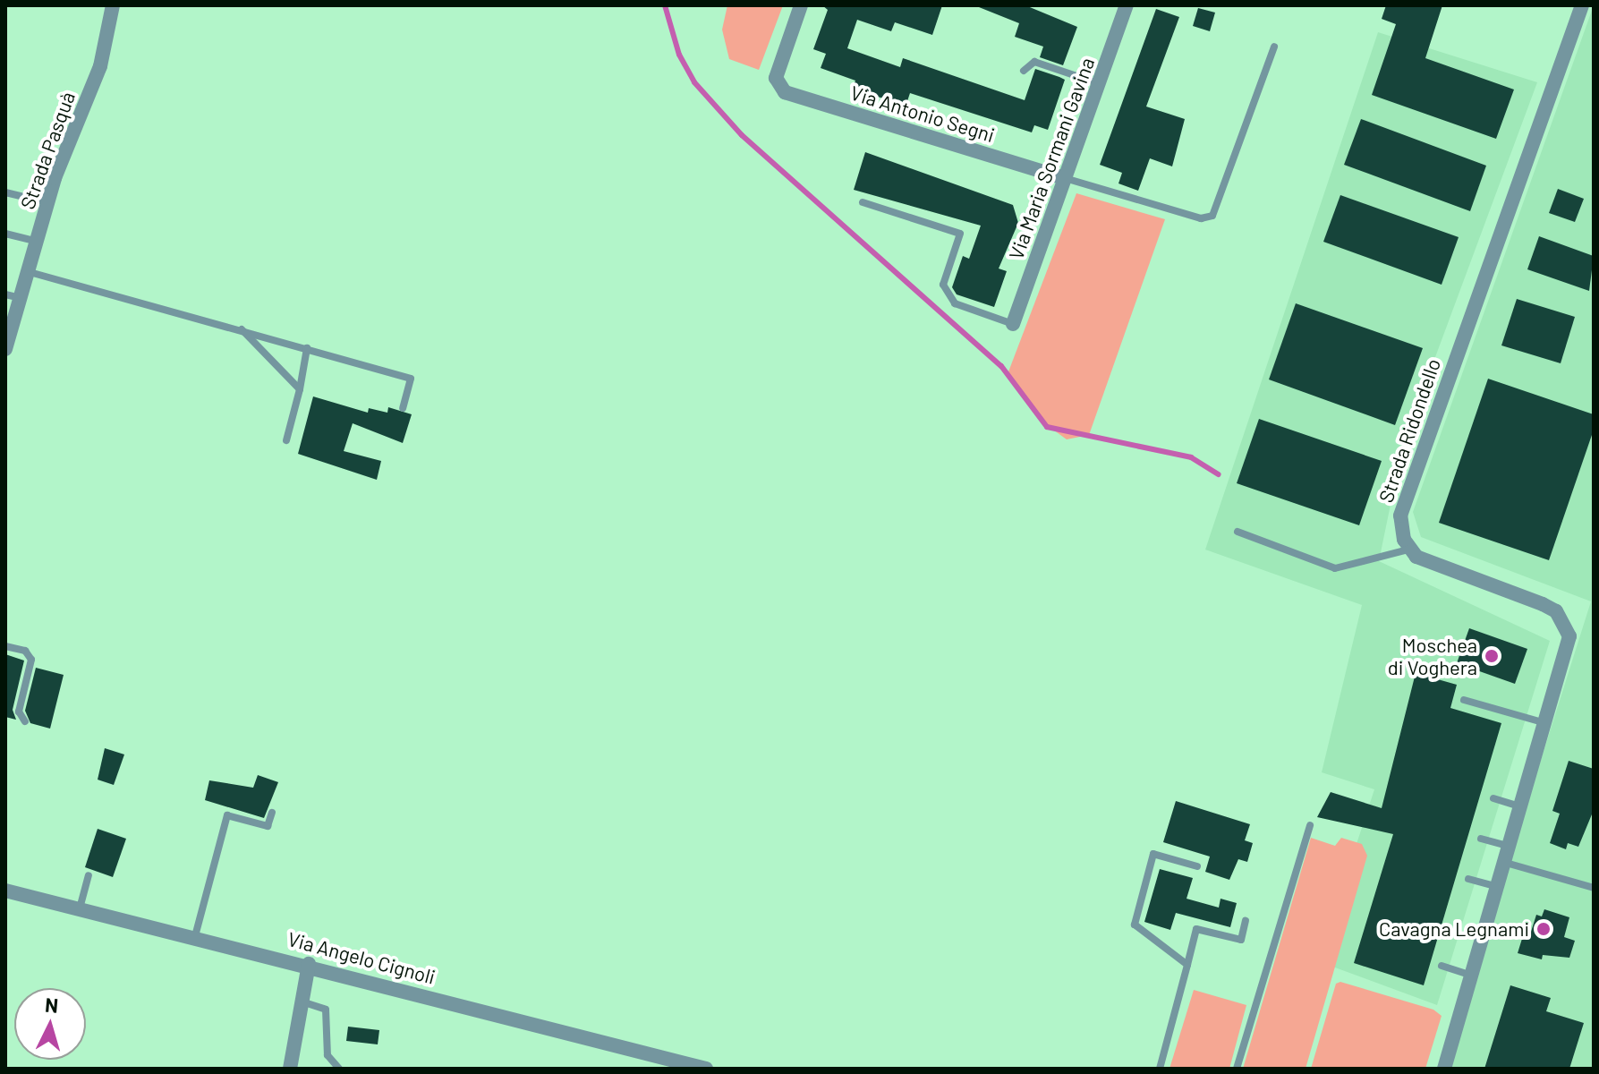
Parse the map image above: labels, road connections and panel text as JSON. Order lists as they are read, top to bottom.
{
  "streets": {
    "street": [
      "Via Antonio Segni",
      "Strada Pasquà",
      "Via Maria Sormani Gavina",
      "Strada Ridondello",
      "Via Angelo Cignoli"
    ]
  },
  "crossings": [
    ["Via Antonio Segni", "Via Maria Sormani Gavina"]
  ],
  "places": ["Moschea di Voghera", "Cavagna Legnami"],
  "north": "top"
}
